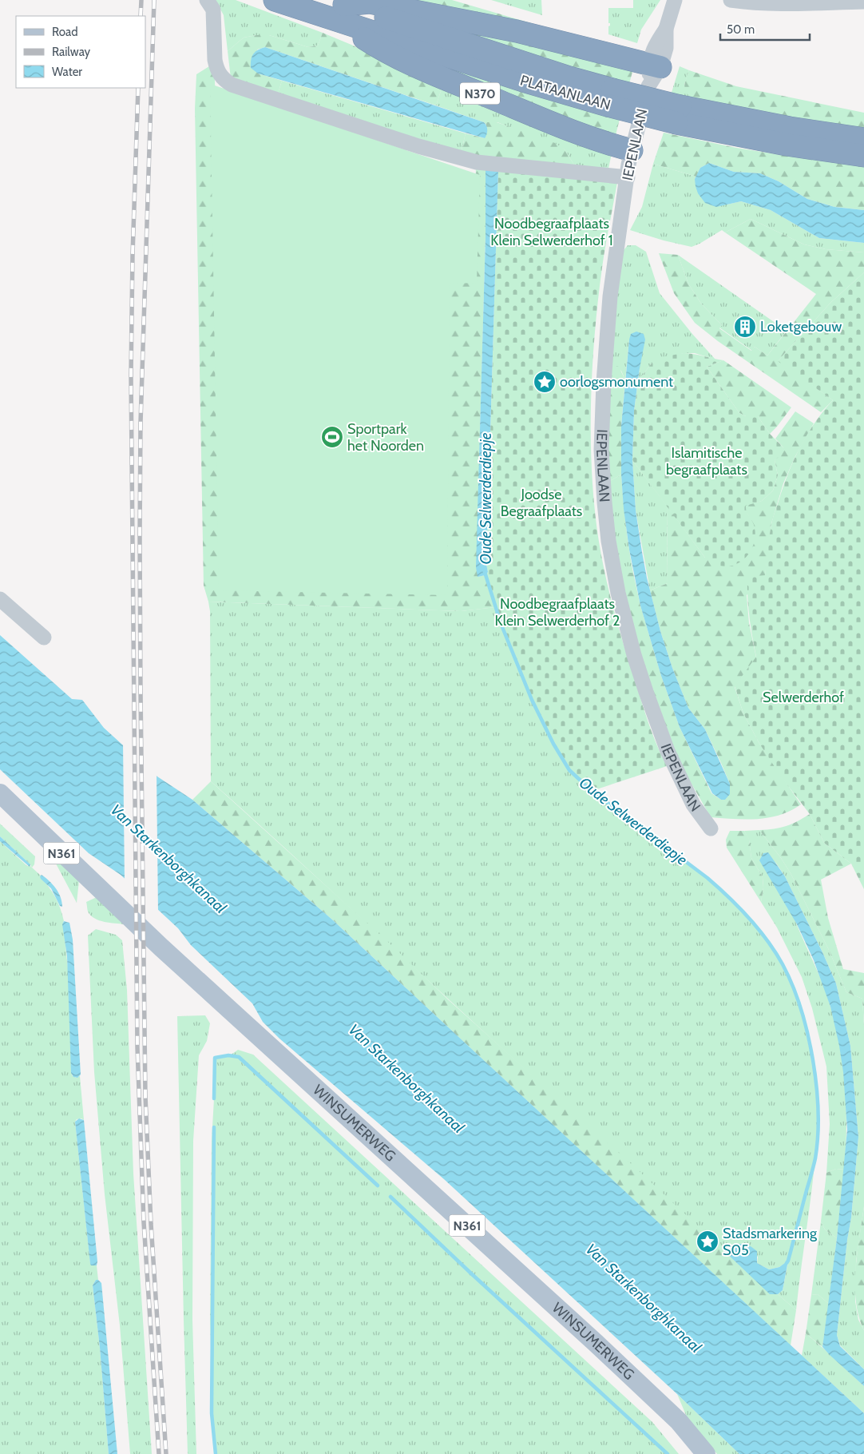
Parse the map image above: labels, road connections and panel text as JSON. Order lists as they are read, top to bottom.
{
  "streets": {
    "highway": ["PLATAANLAAN", "N370"],
    "main road": ["N361", "WINSUMERWEG"],
    "street": ["IEPENLAAN"]
  },
  "crossings": [
    ["PLATAANLAAN", "N370"],
    ["N370", "IEPENLAAN"]
  ],
  "water": ["Oude Selwerderdiepje", "Van Starkenborghkanaal"],
  "parks": [
    "Noodbegraafplaats Klein Selwerderhof 1",
    "Islamitische begraafplaats",
    "Joodse Begraafplaats",
    "Noodbegraafplaats Klein Selwerderhof 2",
    "Selwerderhof"
  ],
  "places": {
    "building": ["Loketgebouw"],
    "place": ["oorlogsmonument", "Stadsmarkering S05"],
    "sports": ["Sportpark het Noorden"]
  },
  "legend": ["Road", "Railway", "Water"],
  "scale_bar": "50 m"
}
